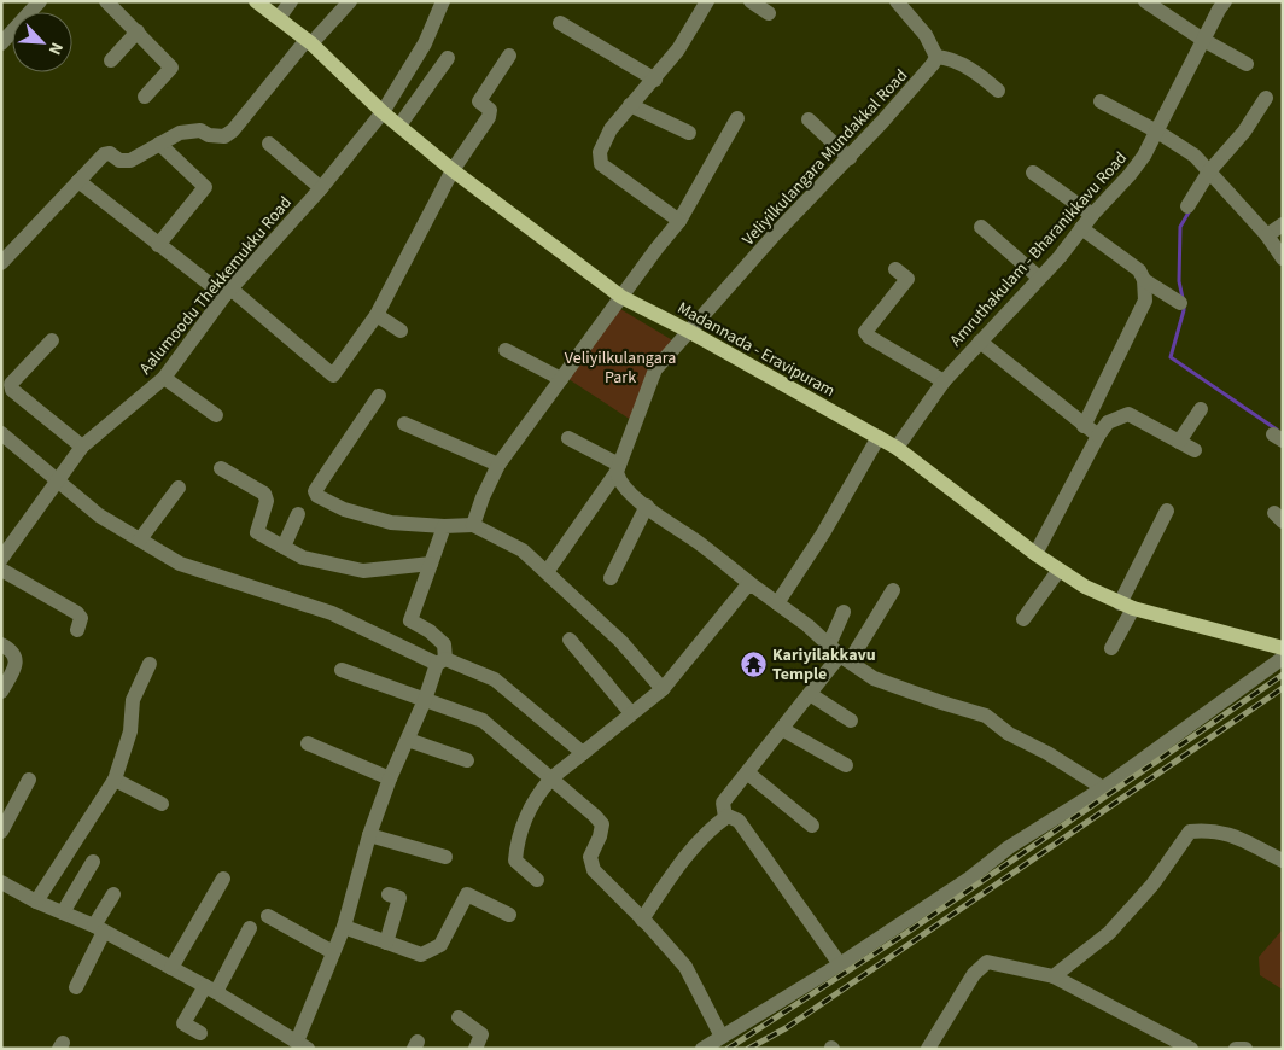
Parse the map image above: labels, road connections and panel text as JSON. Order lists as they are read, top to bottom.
{
  "streets": {
    "main road": ["Madannada - Eravipuram"],
    "street": ["Veliyilkulangara Mundakkal Road", "Amruthakulam - Bharanikkavu Road", "Aalumoodu Thekkemukku Road"]
  },
  "crossings": [
    ["Veliyilkulangara Mundakkal Road", "Madannada - Eravipuram"],
    ["Amruthakulam - Bharanikkavu Road", "Madannada - Eravipuram"],
    ["Aalumoodu Thekkemukku Road", "Madannada - Eravipuram"]
  ],
  "parks": ["Veliyilkulangara Park"],
  "places": {
    "temple": ["Kariyilakkavu Temple"]
  },
  "north": "bottom right"
}
